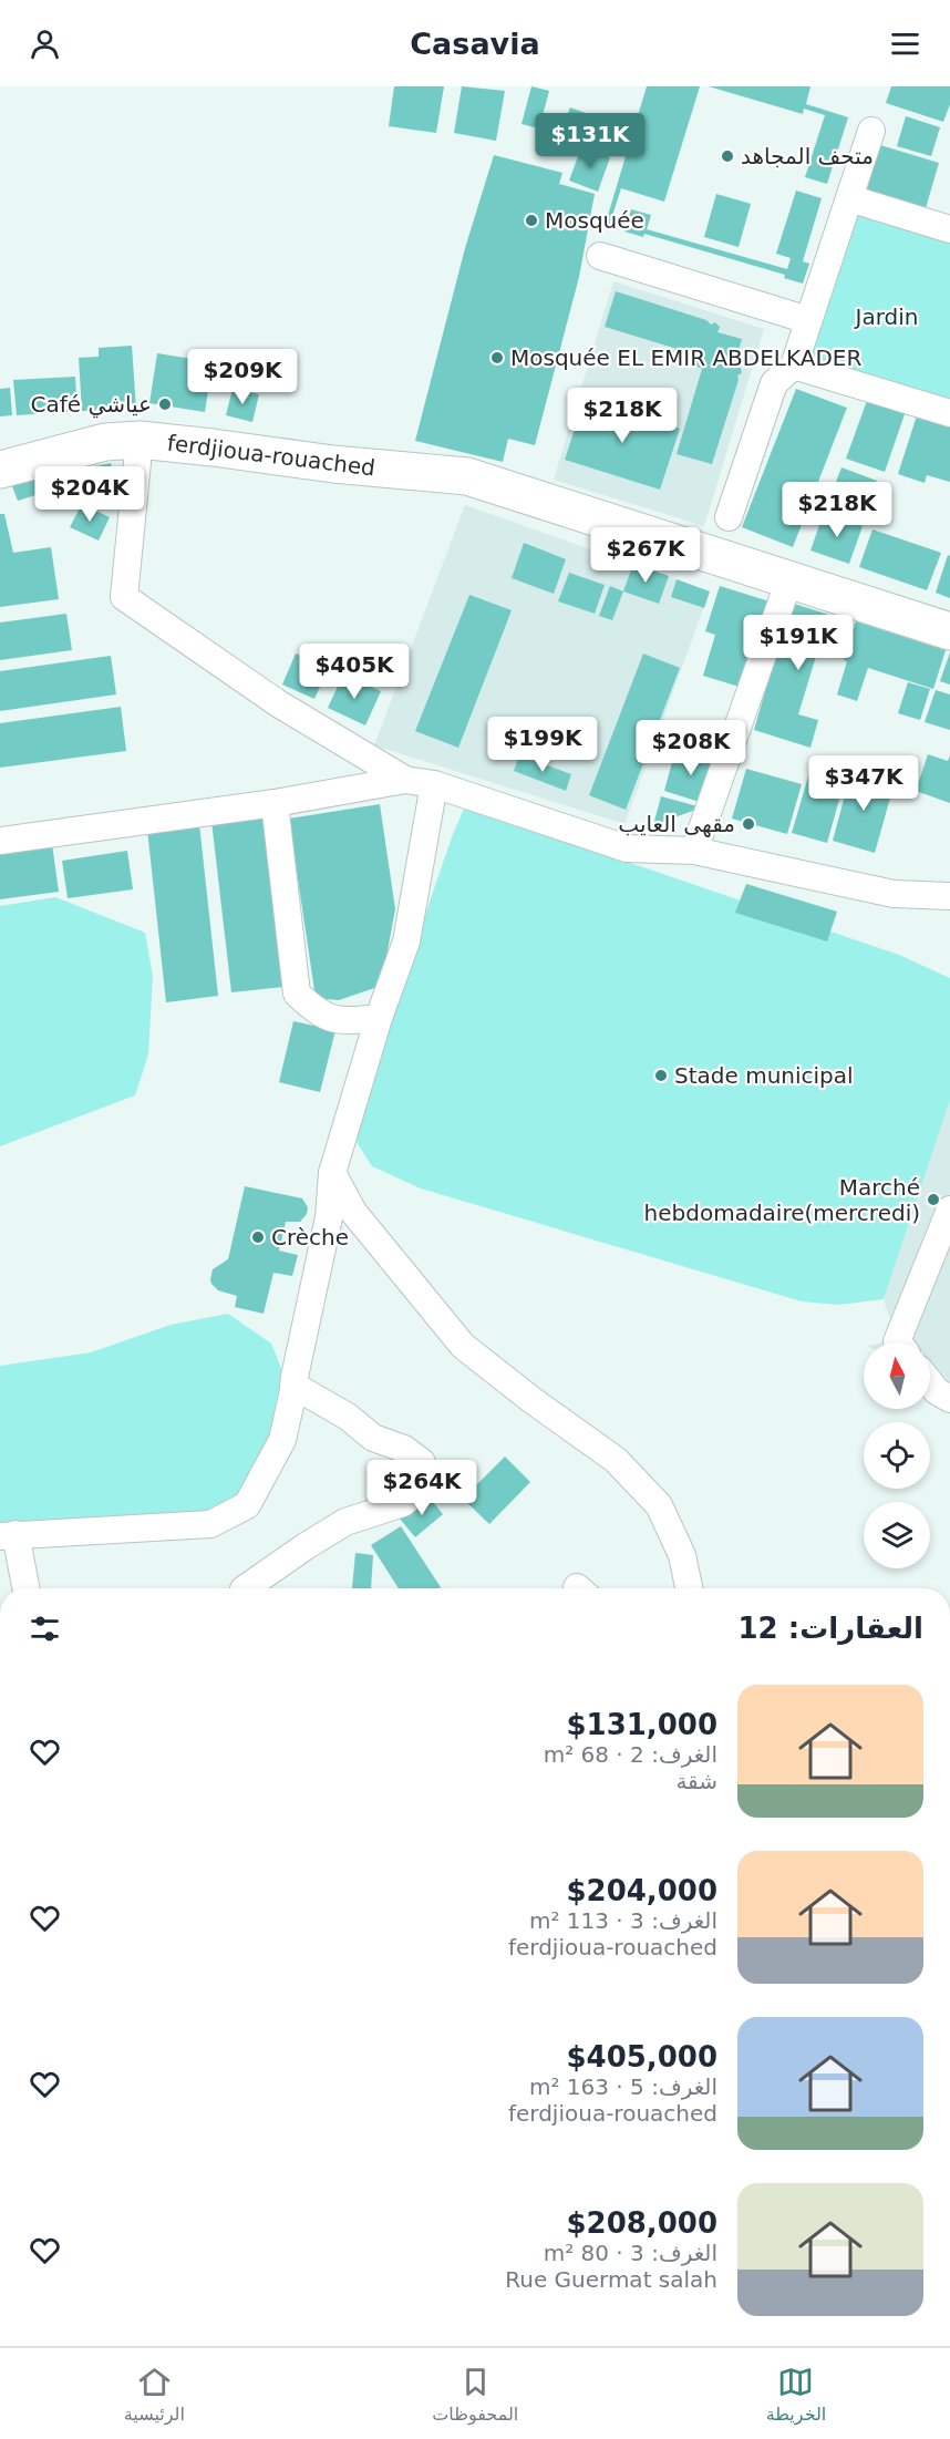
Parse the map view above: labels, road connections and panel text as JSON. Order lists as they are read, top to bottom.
{
  "streets": {
    "main road": ["ferdjioua-rouached"]
  },
  "parks": ["Jardin"],
  "places": [
    "متحف المجاهد",
    "Mosquée",
    "Mosquée EL EMIR ABDELKADER",
    "Café عياشي",
    "مقهى العايب",
    "Stade municipal",
    "Marché hebdomadaire(mercredi)",
    "Crèche"
  ],
  "north": "top",
  "page": {
    "header": "Casavia",
    "price": [
      "$131K",
      "$209K",
      "$218K",
      "$204K",
      "$218K",
      "$267K",
      "$191K",
      "$405K",
      "$199K",
      "$208K",
      "$347K",
      "$264K"
    ],
    "heading": "العقارات: 12",
    "list": [
      {
        "name": "$131,000",
        "note": "الغرف: 2 · 68 m² · شقة"
      },
      {
        "name": "$204,000",
        "note": "الغرف: 3 · 113 m² · ferdjioua-rouached"
      },
      {
        "name": "$405,000",
        "note": "الغرف: 5 · 163 m² · ferdjioua-rouached"
      },
      {
        "name": "$208,000",
        "note": "الغرف: 3 · 80 m² · Rue Guermat salah"
      }
    ],
    "tabs": ["الخريطة", "المحفوظات", "الرئيسية"]
  }
}
